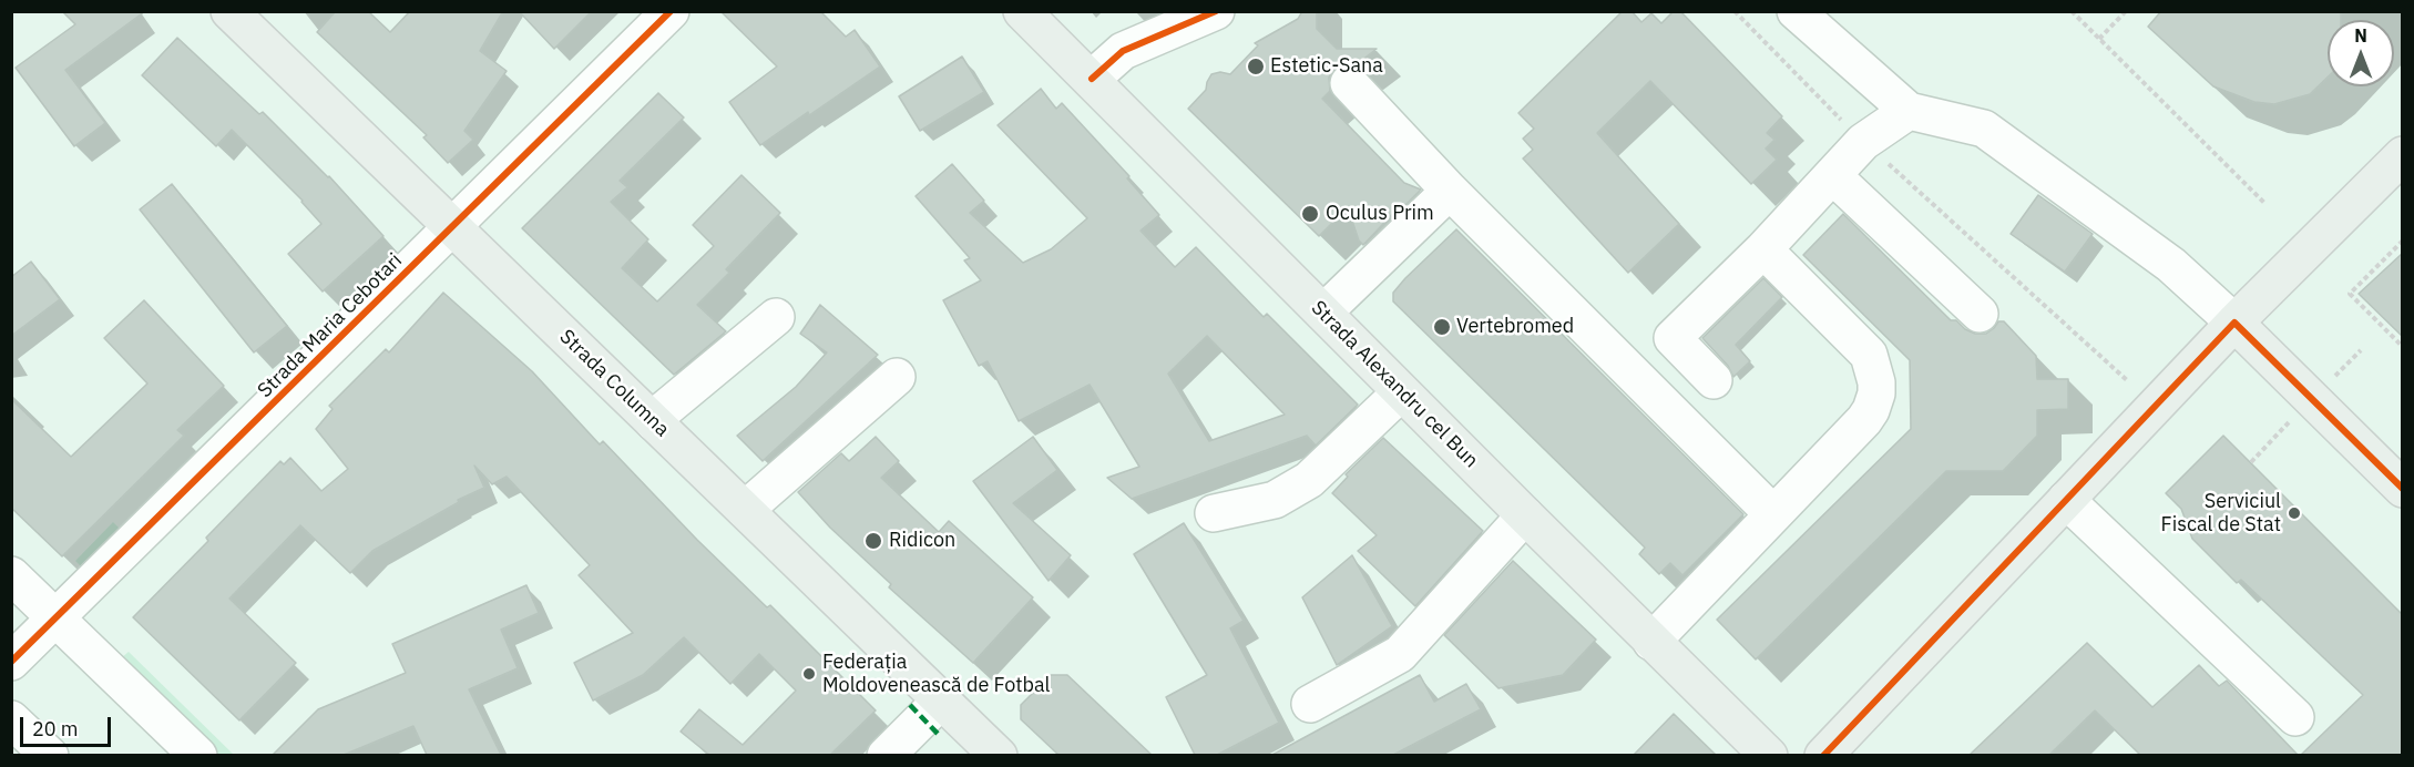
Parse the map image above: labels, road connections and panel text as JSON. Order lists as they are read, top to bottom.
{
  "streets": {
    "main road": ["Strada Columna", "Strada Alexandru cel Bun"],
    "street": ["Strada Maria Cebotari"]
  },
  "crossings": [
    ["Strada Maria Cebotari", "Strada Columna"]
  ],
  "places": [
    "Estetic-Sana",
    "Oculus Prim",
    "Vertebromed",
    "Serviciul Fiscal de Stat",
    "Ridicon",
    "Federația Moldovenească de Fotbal"
  ],
  "scale_bar": "20 m",
  "north": "top"
}
